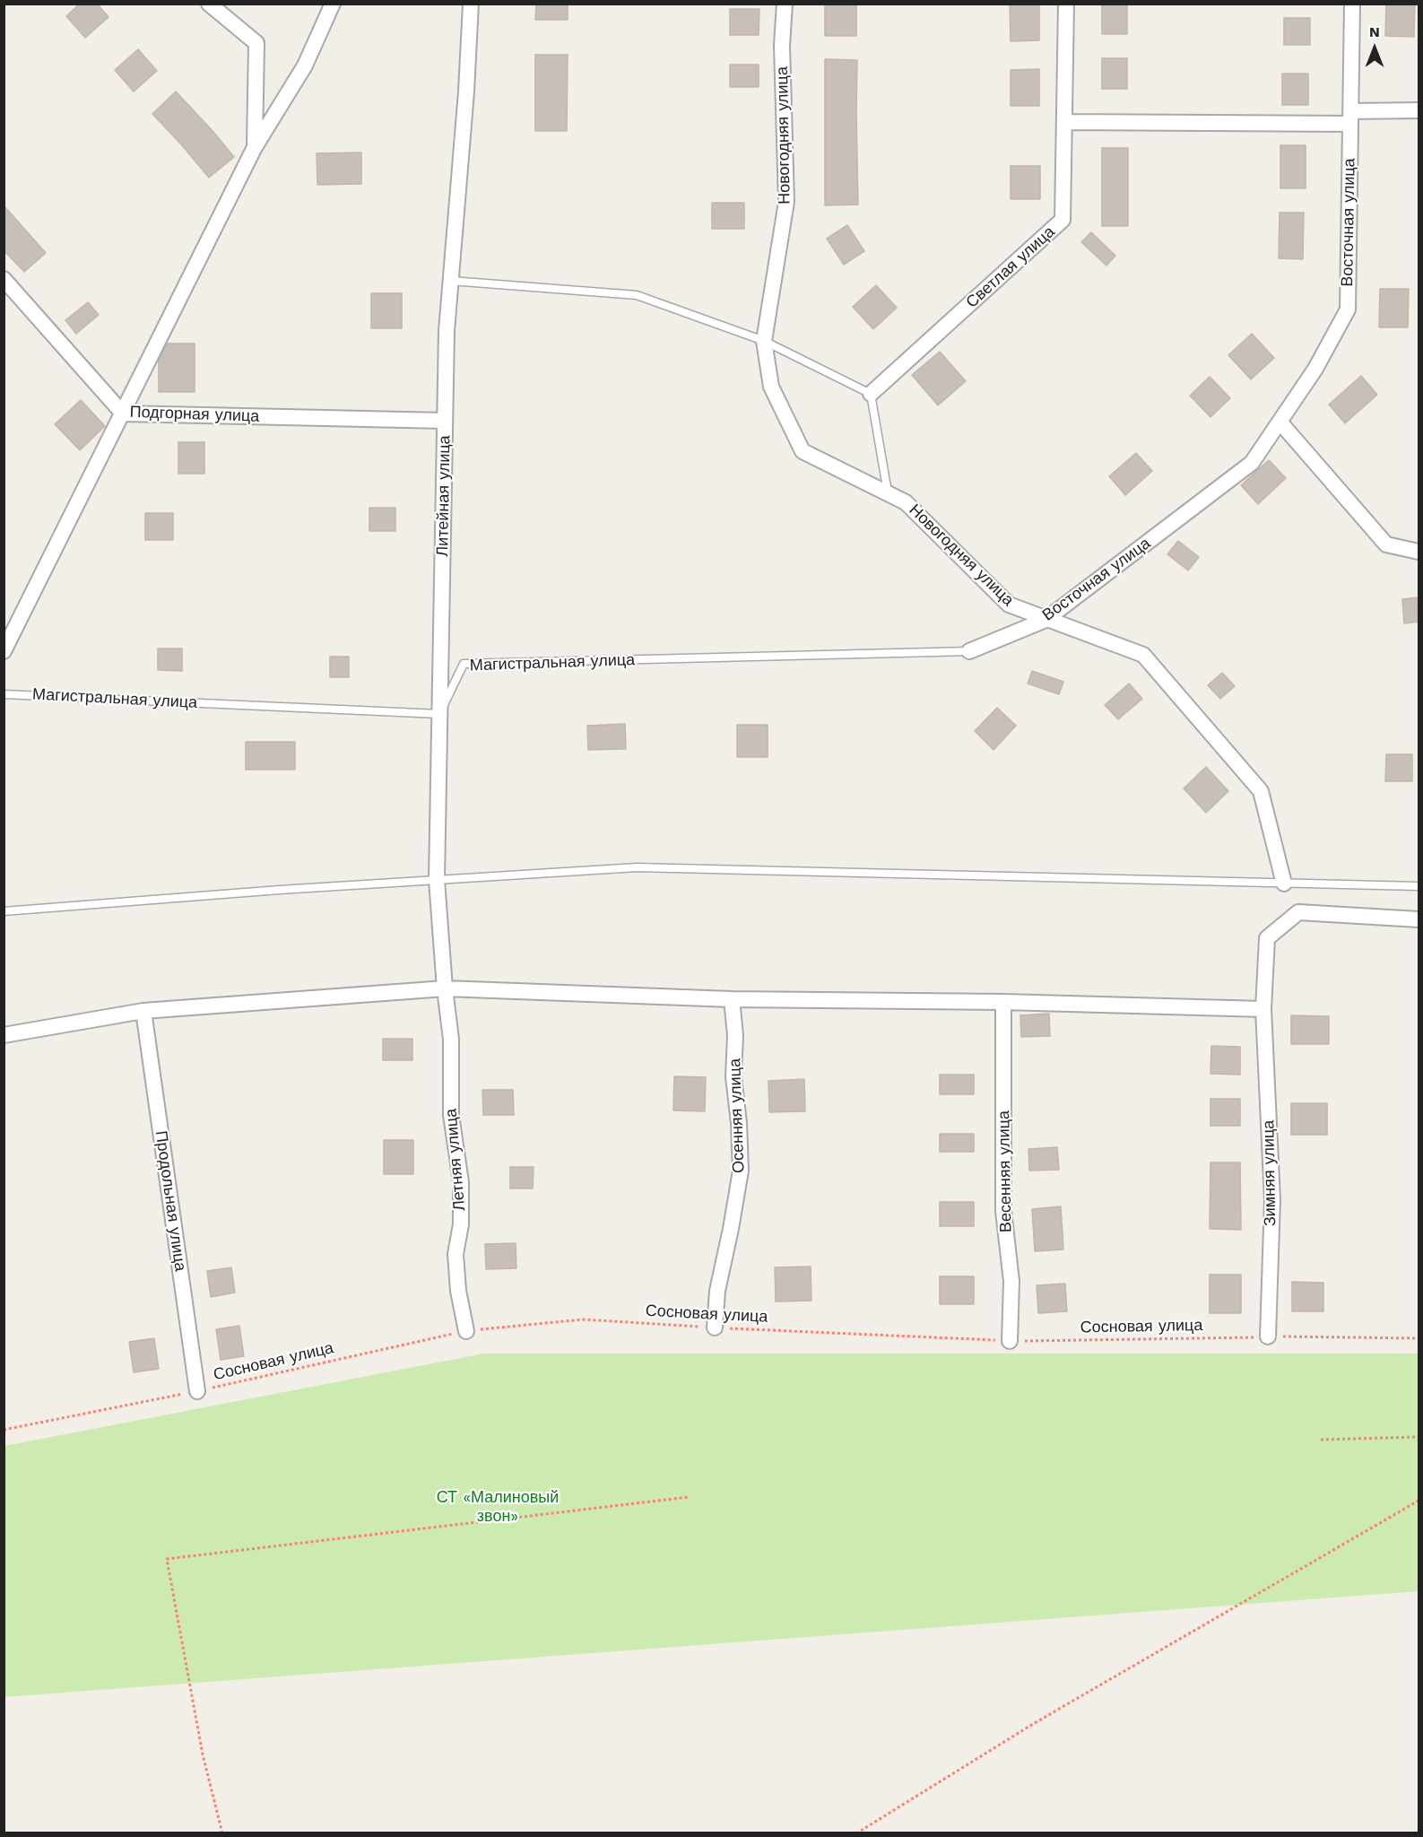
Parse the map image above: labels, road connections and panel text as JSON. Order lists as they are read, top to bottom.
{
  "streets": {
    "street": [
      "Новогодняя улица",
      "Восточная улица",
      "Светлая улица",
      "Подгорная улица",
      "Литейная улица",
      "Осенняя улица",
      "Летняя улица",
      "Весенняя улица",
      "Зимняя улица",
      "Продольная улица"
    ],
    "lane": ["Магистральная улица"],
    "path": ["Сосновая улица"]
  },
  "crossings": [
    ["Новогодняя улица", "Восточная улица"],
    ["Восточная улица", "Магистральная улица"],
    ["Подгорная улица", "Литейная улица"],
    ["Литейная улица", "Магистральная улица"],
    ["Литейная улица", "Летняя улица"],
    ["Осенняя улица", "Сосновая улица"],
    ["Летняя улица", "Сосновая улица"],
    ["Весенняя улица", "Сосновая улица"],
    ["Зимняя улица", "Сосновая улица"],
    ["Продольная улица", "Сосновая улица"]
  ],
  "parks": ["СТ «Малиновый звон»"],
  "north": "top"
}
